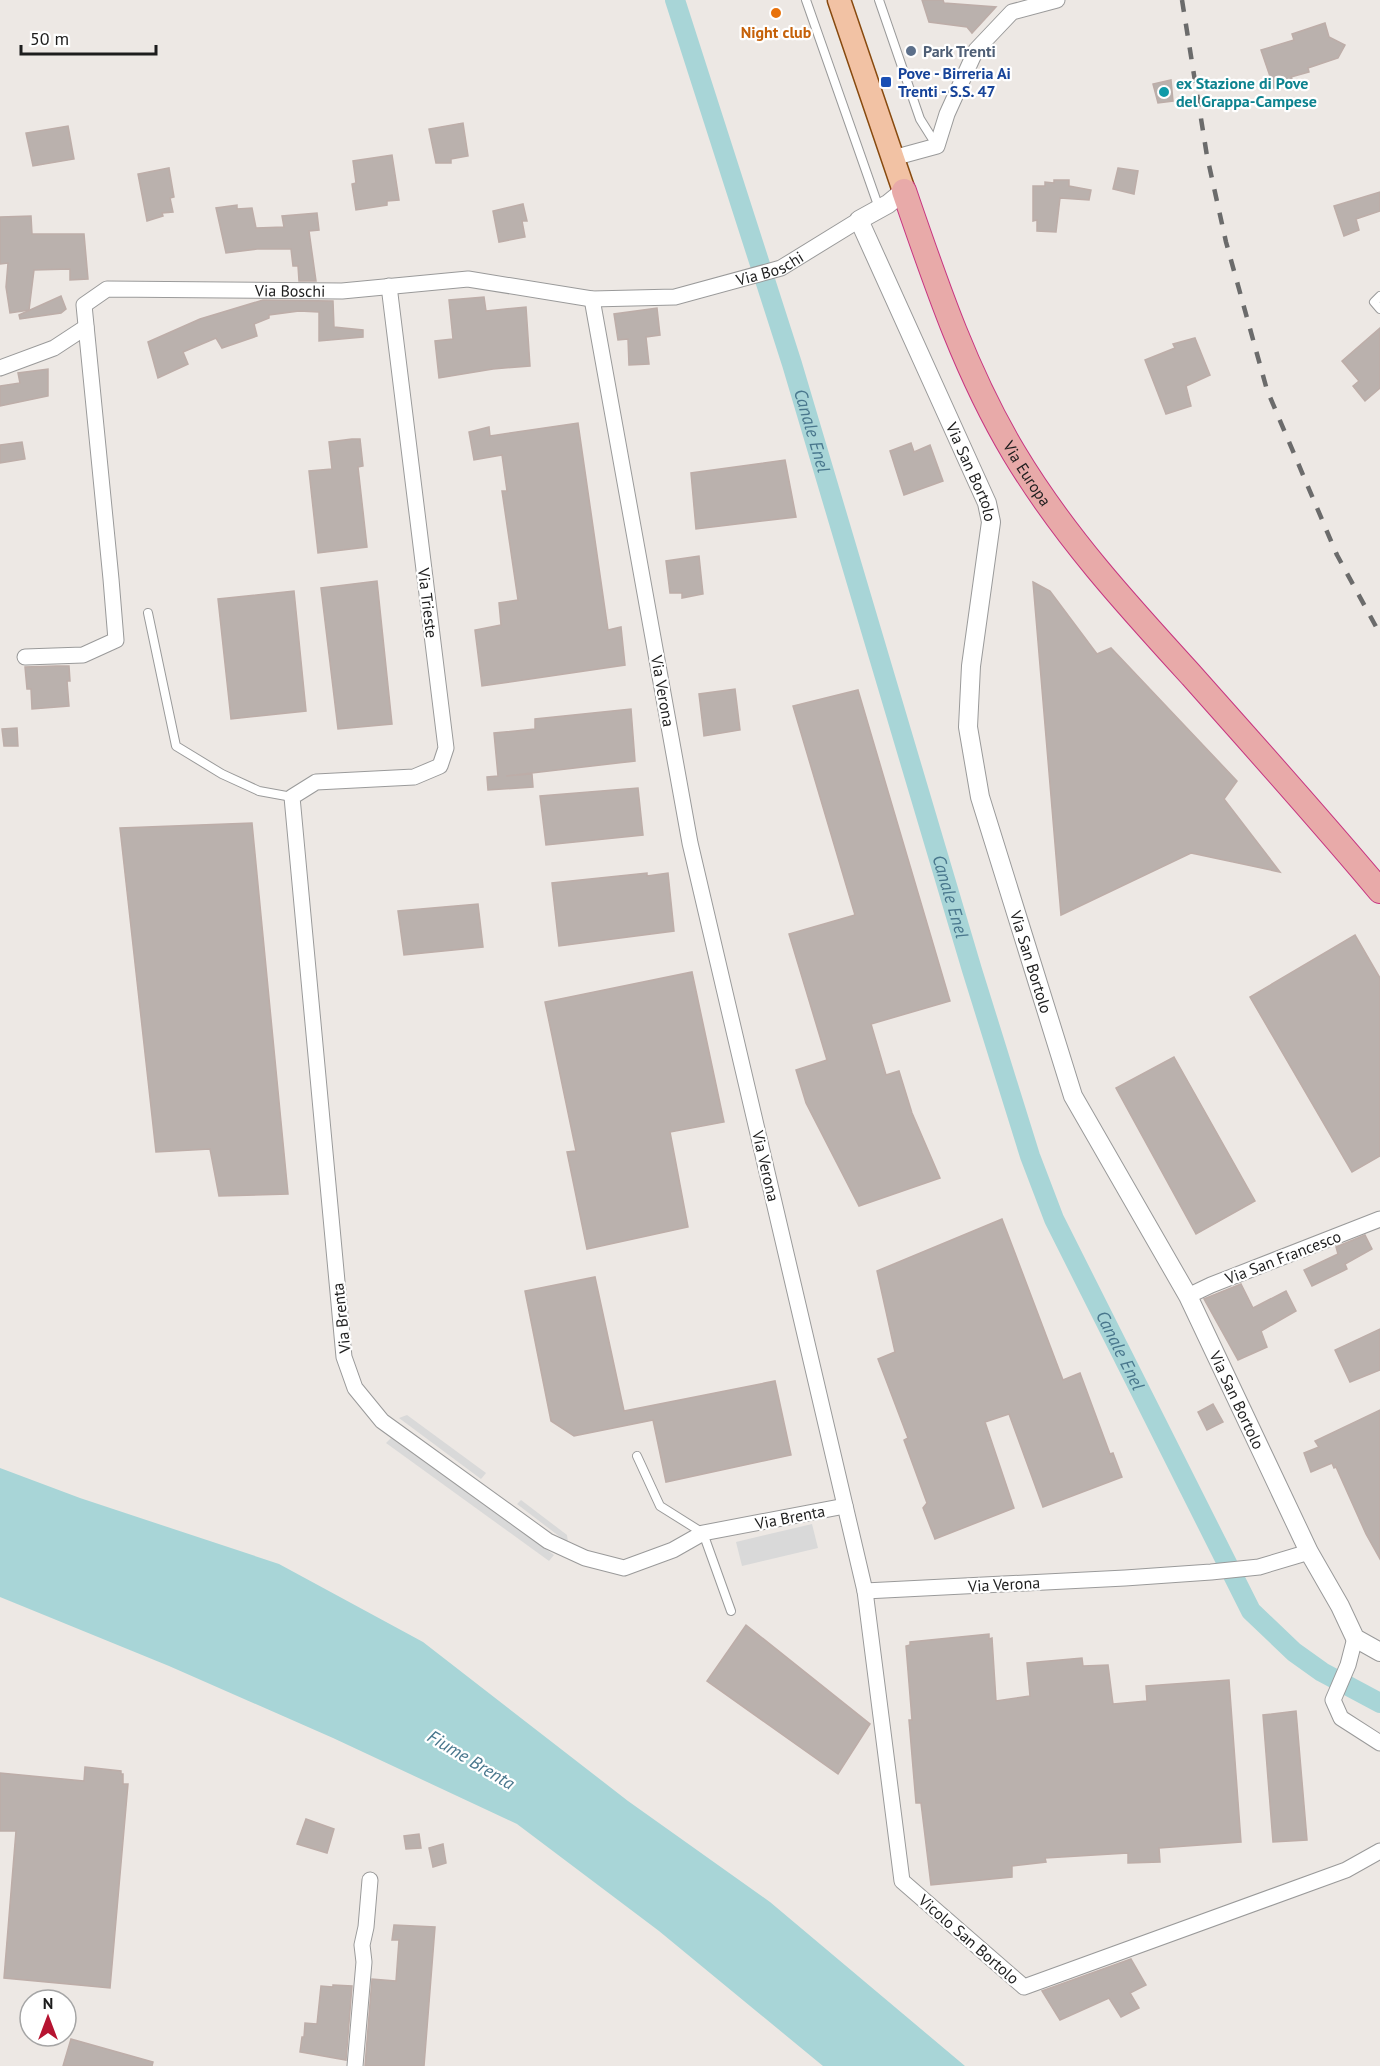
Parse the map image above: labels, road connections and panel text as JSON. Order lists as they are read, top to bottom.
{
  "streets": {
    "highway": ["Via Europa"],
    "street": [
      "Via Boschi",
      "Via San Bortolo",
      "Via Trieste",
      "Via Verona",
      "Via San Francesco",
      "Via Brenta",
      "Vicolo San Bortolo"
    ]
  },
  "crossings": [
    ["Via Boschi", "Via San Bortolo"],
    ["Via Boschi", "Via Europa"],
    ["Via Boschi", "Via Trieste"],
    ["Via Boschi", "Via Verona"],
    ["Via San Bortolo", "Via Verona"],
    ["Via San Bortolo", "Via San Francesco"],
    ["Via Trieste", "Via Brenta"],
    ["Via Verona", "Via Brenta"],
    ["Via Verona", "Vicolo San Bortolo"]
  ],
  "water": ["Canale Enel", "Fiume Brenta"],
  "places": {
    "other": ["Night club", "Park Trenti", "ex Stazione di Pove del Grappa-Campese"],
    "transit": ["Pove - Birreria Ai Trenti - S.S. 47"]
  },
  "scale_bar": "50 m",
  "north": "top"
}
